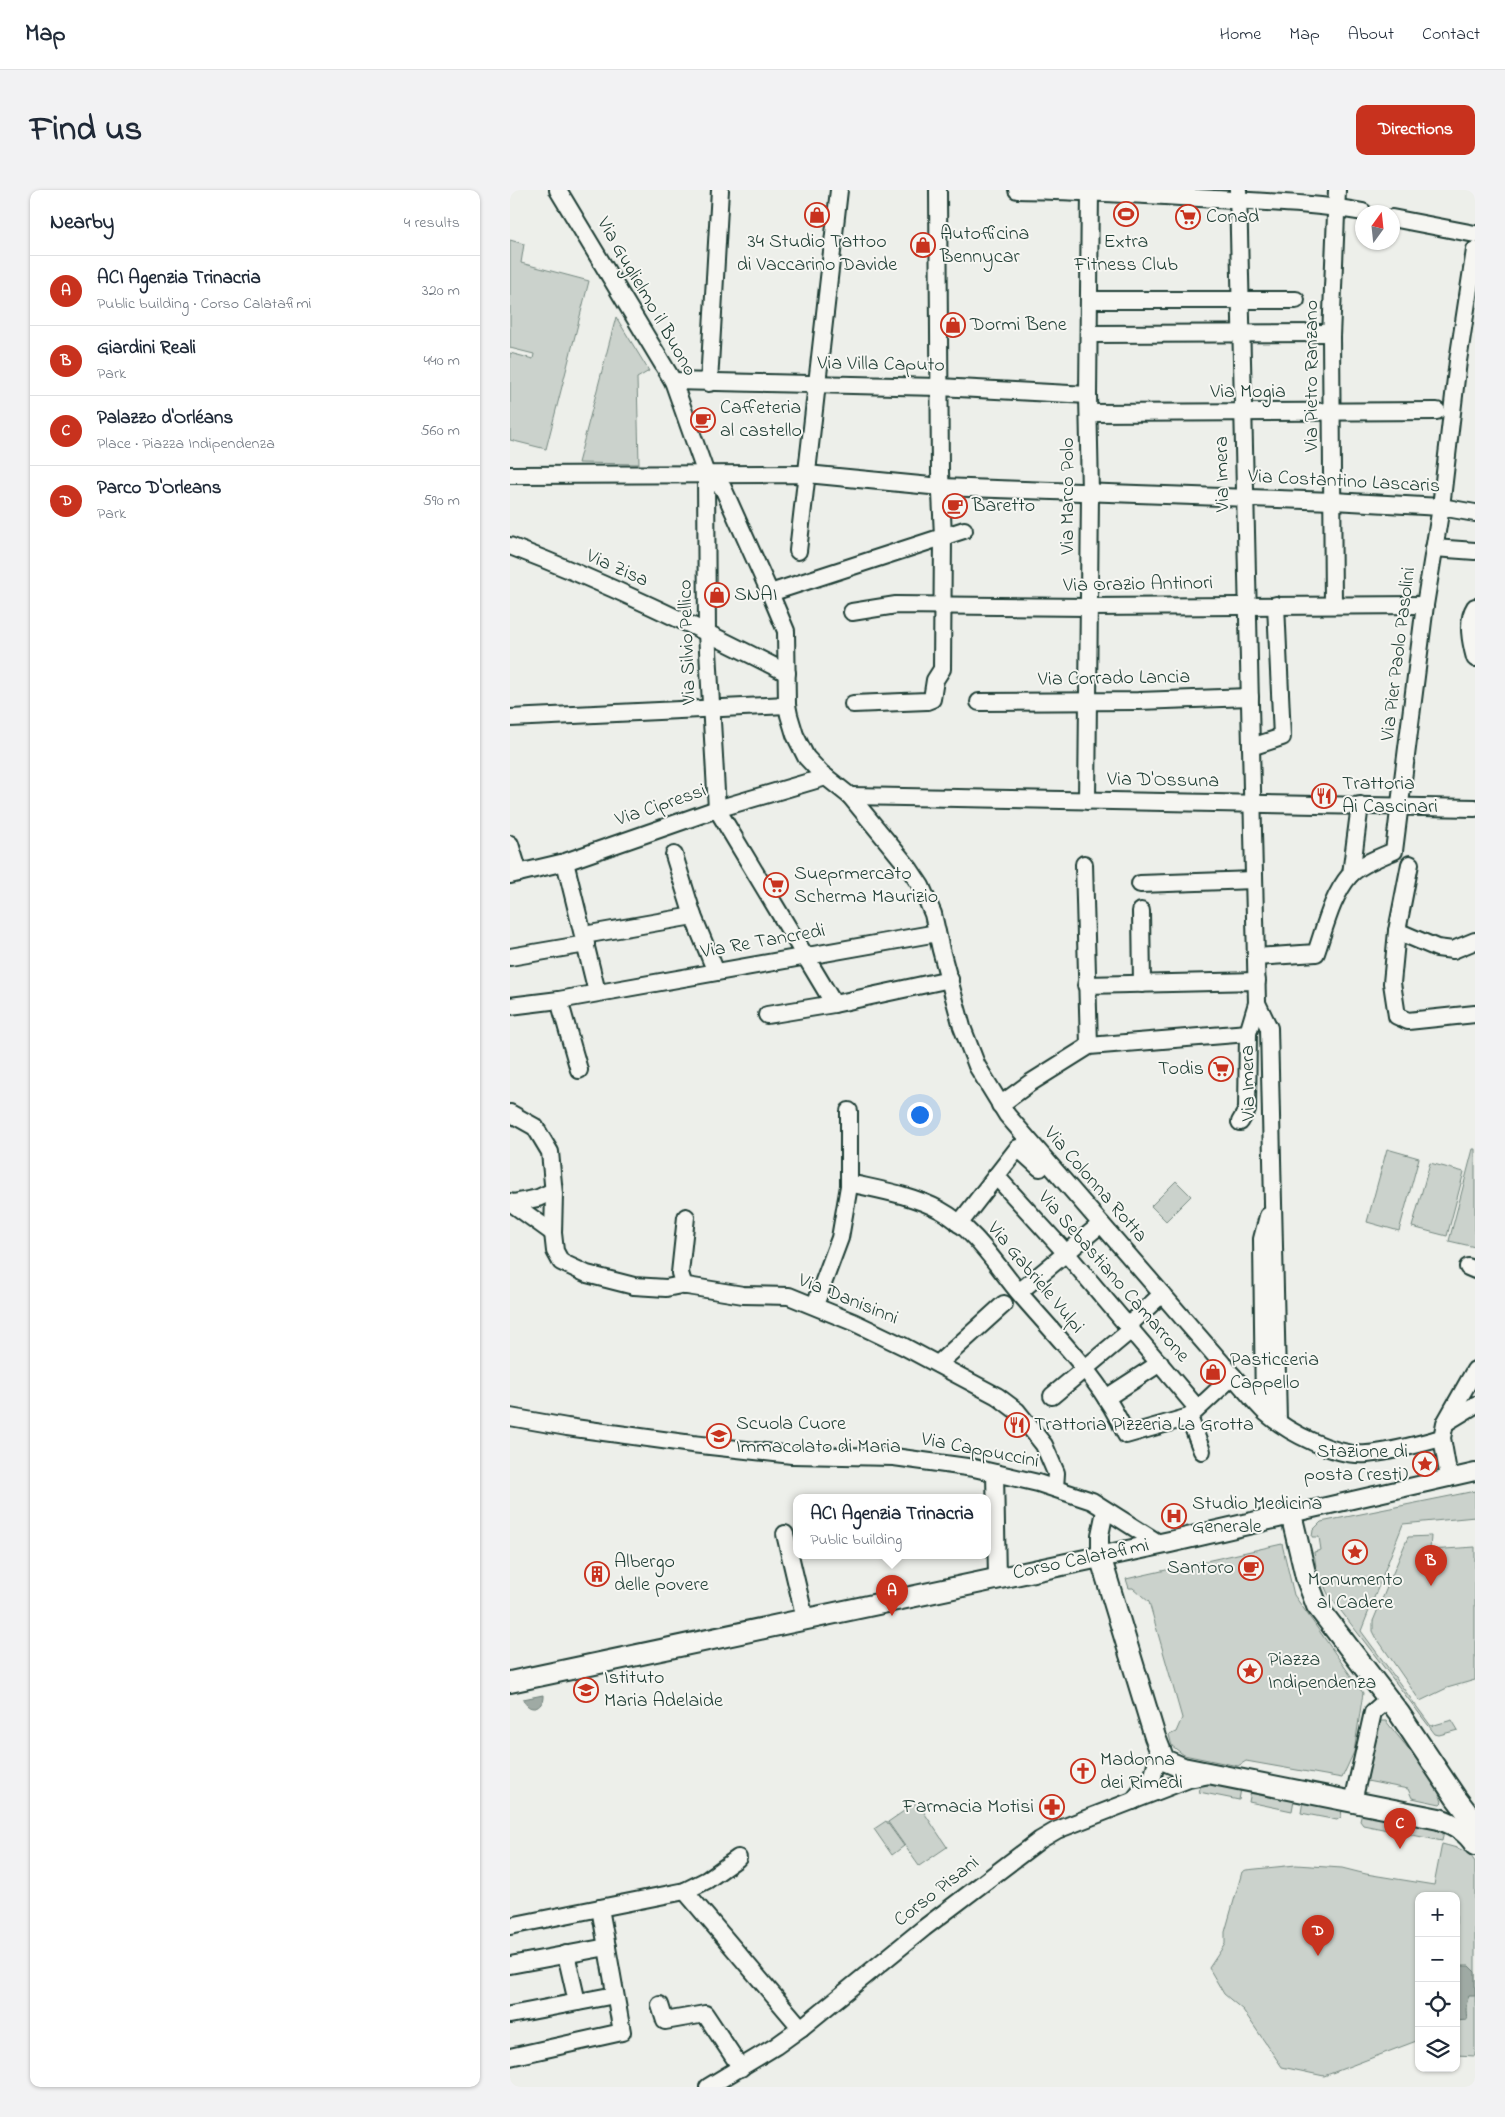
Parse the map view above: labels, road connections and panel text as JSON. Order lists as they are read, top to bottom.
{
  "streets": {
    "main road": ["Corso Calatafimi"],
    "street": [
      "Via Guglielmo il Buono",
      "Via Villa Caputo",
      "Via Pietro Ranzano",
      "Via Mogia",
      "Via Imera",
      "Via Costantino Lascaris",
      "Via Marco Polo",
      "Via Zisa",
      "Via Orazio Antinori",
      "Via Silvio Pellico",
      "Via Pier Paolo Pasolini",
      "Via Corrado Lancia",
      "Via D'Ossuna",
      "Via Cipressi",
      "Via Re Tancredi",
      "Via Colonna Rotta",
      "Via Sebastiano Camarrone",
      "Via Gabriele Vulpi",
      "Via Danisinni",
      "Via Cappuccini",
      "Corso Pisani"
    ]
  },
  "crossings": [
    ["Via Guglielmo il Buono", "Via Villa Caputo"],
    ["Via Guglielmo il Buono", "Via Costantino Lascaris"],
    ["Via Guglielmo il Buono", "Via Zisa"],
    ["Via Guglielmo il Buono", "Via Silvio Pellico"],
    ["Via Guglielmo il Buono", "Via Cipressi"],
    ["Via Guglielmo il Buono", "Via Colonna Rotta"],
    ["Via Villa Caputo", "Via Marco Polo"],
    ["Via Pietro Ranzano", "Via Mogia"],
    ["Via Pietro Ranzano", "Via Costantino Lascaris"],
    ["Via Pietro Ranzano", "Via Orazio Antinori"],
    ["Via Mogia", "Via Imera"],
    ["Via Mogia", "Via Marco Polo"],
    ["Via Imera", "Via Costantino Lascaris"],
    ["Via Imera", "Via Orazio Antinori"],
    ["Via Imera", "Via Corrado Lancia"],
    ["Via Imera", "Via D'Ossuna"],
    ["Via Imera", "Via Colonna Rotta"],
    ["Via Costantino Lascaris", "Via Marco Polo"],
    ["Via Costantino Lascaris", "Via Silvio Pellico"],
    ["Via Costantino Lascaris", "Via Pier Paolo Pasolini"],
    ["Via Marco Polo", "Via Orazio Antinori"],
    ["Via Marco Polo", "Via Corrado Lancia"],
    ["Via Marco Polo", "Via D'Ossuna"],
    ["Via Zisa", "Via Silvio Pellico"],
    ["Via Orazio Antinori", "Via Pier Paolo Pasolini"],
    ["Via Silvio Pellico", "Via Cipressi"],
    ["Via Pier Paolo Pasolini", "Via D'Ossuna"],
    ["Via D'Ossuna", "Via Colonna Rotta"],
    ["Via Cipressi", "Via Colonna Rotta"],
    ["Via Re Tancredi", "Via Colonna Rotta"],
    ["Via Sebastiano Camarrone", "Via Gabriele Vulpi"],
    ["Via Danisinni", "Via Cappuccini"],
    ["Via Cappuccini", "Corso Calatafimi"]
  ],
  "places": {
    "sports": ["Extra Fitness Club"],
    "shop": [
      "34 Studio Tattoo di Vaccarino Davide",
      "Autofficina Bennycar",
      "Dormi Bene",
      "SNAI",
      "Pasticceria Cappello"
    ],
    "supermarket": ["Conad", "Sueprmercato Scherma Maurizio", "Todis"],
    "cafe": ["Caffeteria al castello", "Baretto", "Santoro"],
    "restaurant": ["Trattoria Ai Cascinari", "Trattoria Pizzeria La Grotta"],
    "school or university": ["Scuola Cuore Immacolato di Maria", "Istituto Maria Adelaide"],
    "place": ["Stazione di posta (resti)", "Monumento al Cadere", "Piazza Indipendenza"],
    "hospital": ["Studio Medicina Generale"],
    "building": ["Albergo delle povere"],
    "church": ["Madonna dei Rimedi"],
    "pharmacy": ["Farmacia Motisi"]
  },
  "north": "top",
  "page": {
    "header": "Map",
    "nav": [
      "Home",
      "Map",
      "About",
      "Contact"
    ],
    "title": "Find us",
    "buttons": "Directions",
    "heading": ["Nearby", "4 results"],
    "list": [
      {
        "mark": "A",
        "name": "ACI Agenzia Trinacria",
        "note": "Public building · Corso Calatafimi",
        "value": "320 m"
      },
      {
        "mark": "B",
        "name": "Giardini Reali",
        "note": "Park",
        "value": "440 m"
      },
      {
        "mark": "C",
        "name": "Palazzo d'Orléans",
        "note": "Place · Piazza Indipendenza",
        "value": "560 m"
      },
      {
        "mark": "D",
        "name": "Parco D'Orleans",
        "note": "Park",
        "value": "590 m"
      }
    ],
    "popup": ["ACI Agenzia Trinacria", "Public building"],
    "pins": [
      "B",
      "A",
      "C",
      "D"
    ],
    "map_buttons": ["+", "−"]
  }
}
